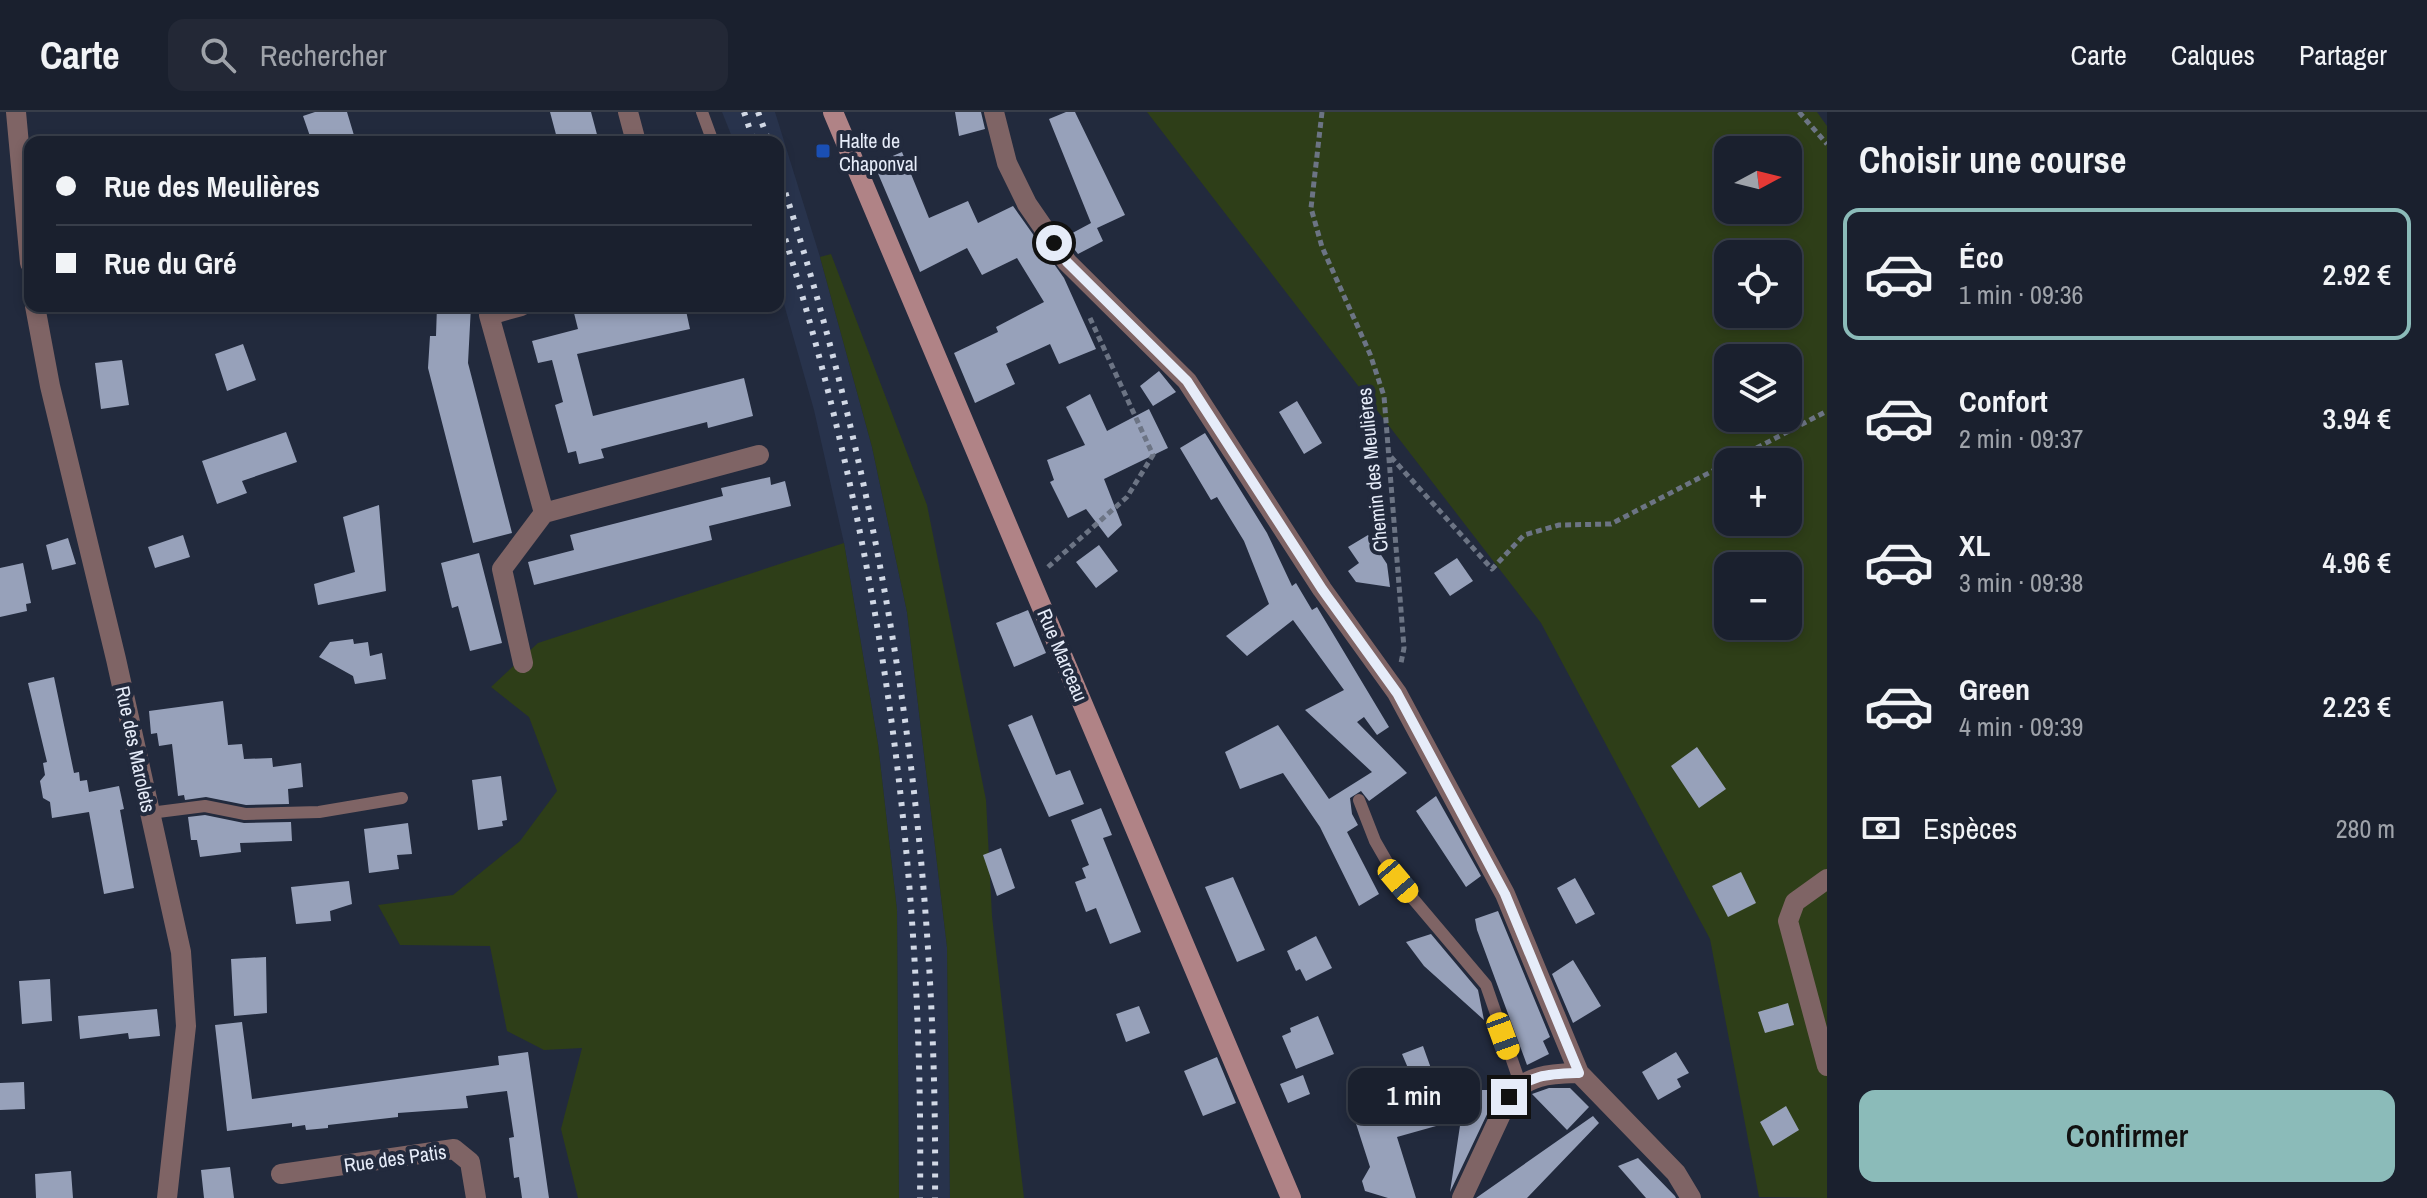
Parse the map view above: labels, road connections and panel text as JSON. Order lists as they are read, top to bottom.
{
  "streets": {
    "main road": ["Rue Marceau"],
    "street": ["Rue des Marolets", "Rue des Patis"],
    "path": ["Chemin des Meulières"]
  },
  "places": {
    "transit": ["Halte de Chaponval"]
  },
  "north": "right",
  "page": {
    "header": "Carte",
    "search": "Rechercher",
    "nav": ["Carte", "Calques", "Partager"],
    "heading": "Choisir une course",
    "map_buttons": ["+", "−"],
    "banner": ["Rue des Meulières", "Rue du Gré"],
    "list": [
      {
        "name": "Éco",
        "note": "1 min · 09:36",
        "value": "2.92 €"
      },
      {
        "name": "Confort",
        "note": "2 min · 09:37",
        "value": "3.94 €"
      },
      {
        "name": "XL",
        "note": "3 min · 09:38",
        "value": "4.96 €"
      },
      {
        "name": "Green",
        "note": "4 min · 09:39",
        "value": "2.23 €"
      }
    ],
    "pay": ["Espèces", "280 m"],
    "bubble": "1 min",
    "buttons": "Confirmer"
  }
}
